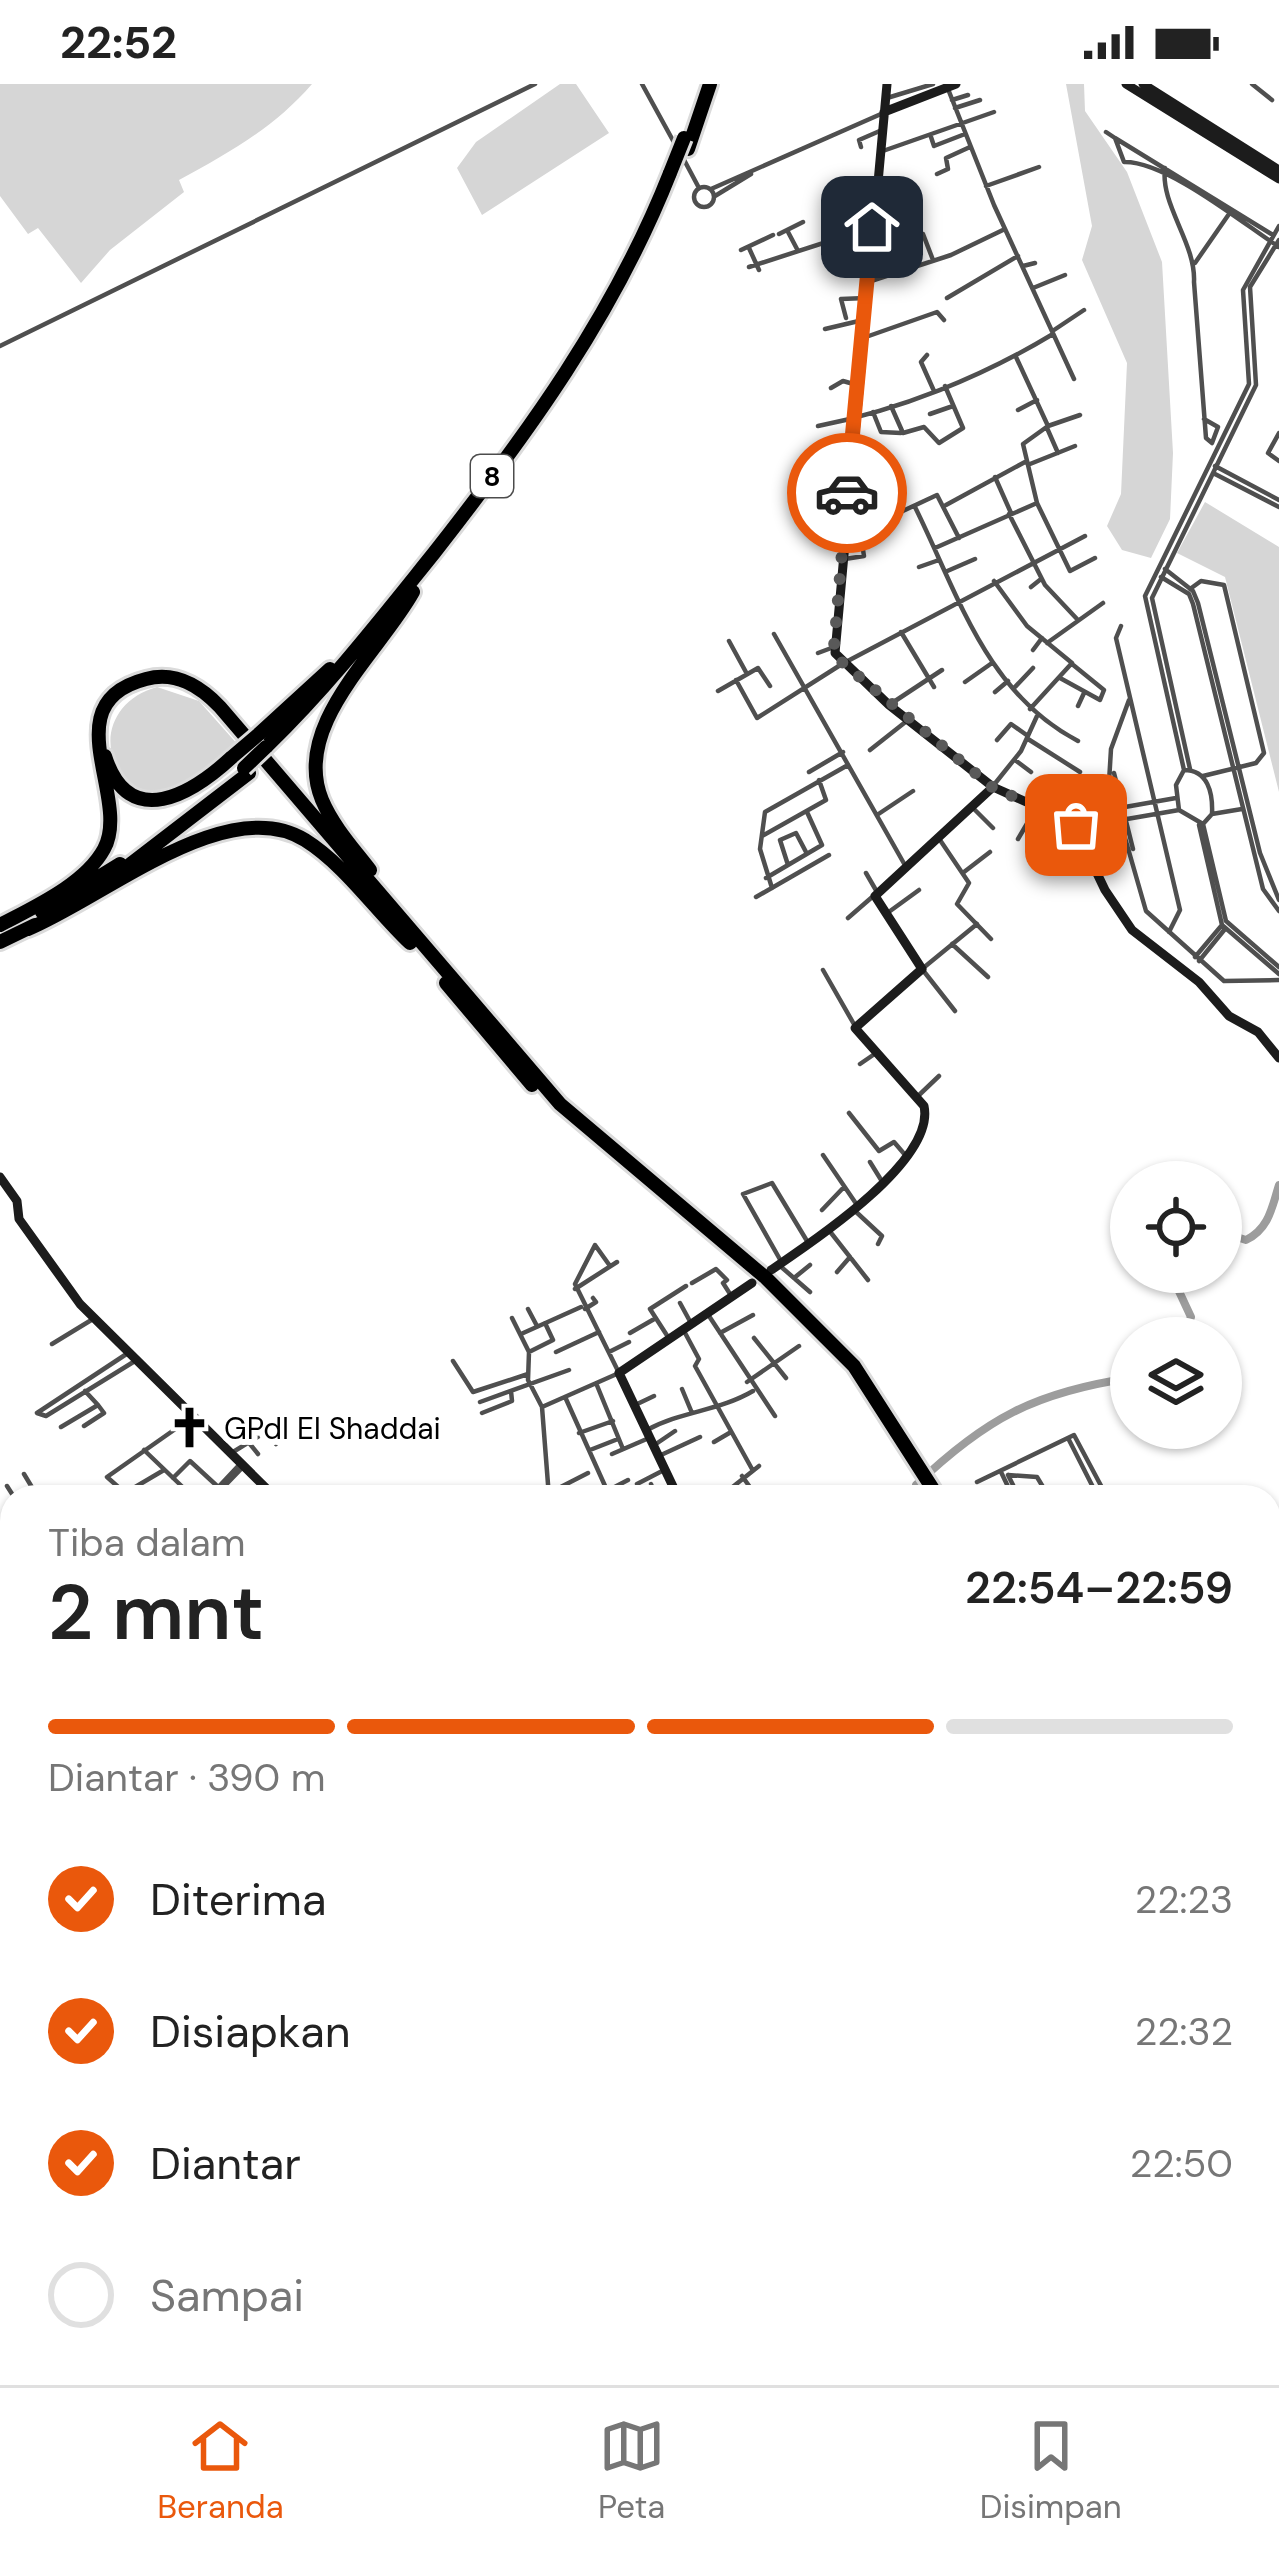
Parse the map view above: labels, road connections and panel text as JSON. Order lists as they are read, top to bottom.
{
  "streets": {
    "highway": ["8"]
  },
  "places": {
    "church": ["GPdI El Shaddai"]
  },
  "page": {
    "status": "22:52",
    "heading": ["2 mnt", "Tiba dalam", "22:54–22:59"],
    "bar": "Diantar · 390 m",
    "list": [
      ["Diterima", "22:23"],
      ["Disiapkan", "22:32"],
      ["Diantar", "22:50"],
      "Sampai"
    ],
    "tabs": ["Beranda", "Peta", "Disimpan"]
  }
}
